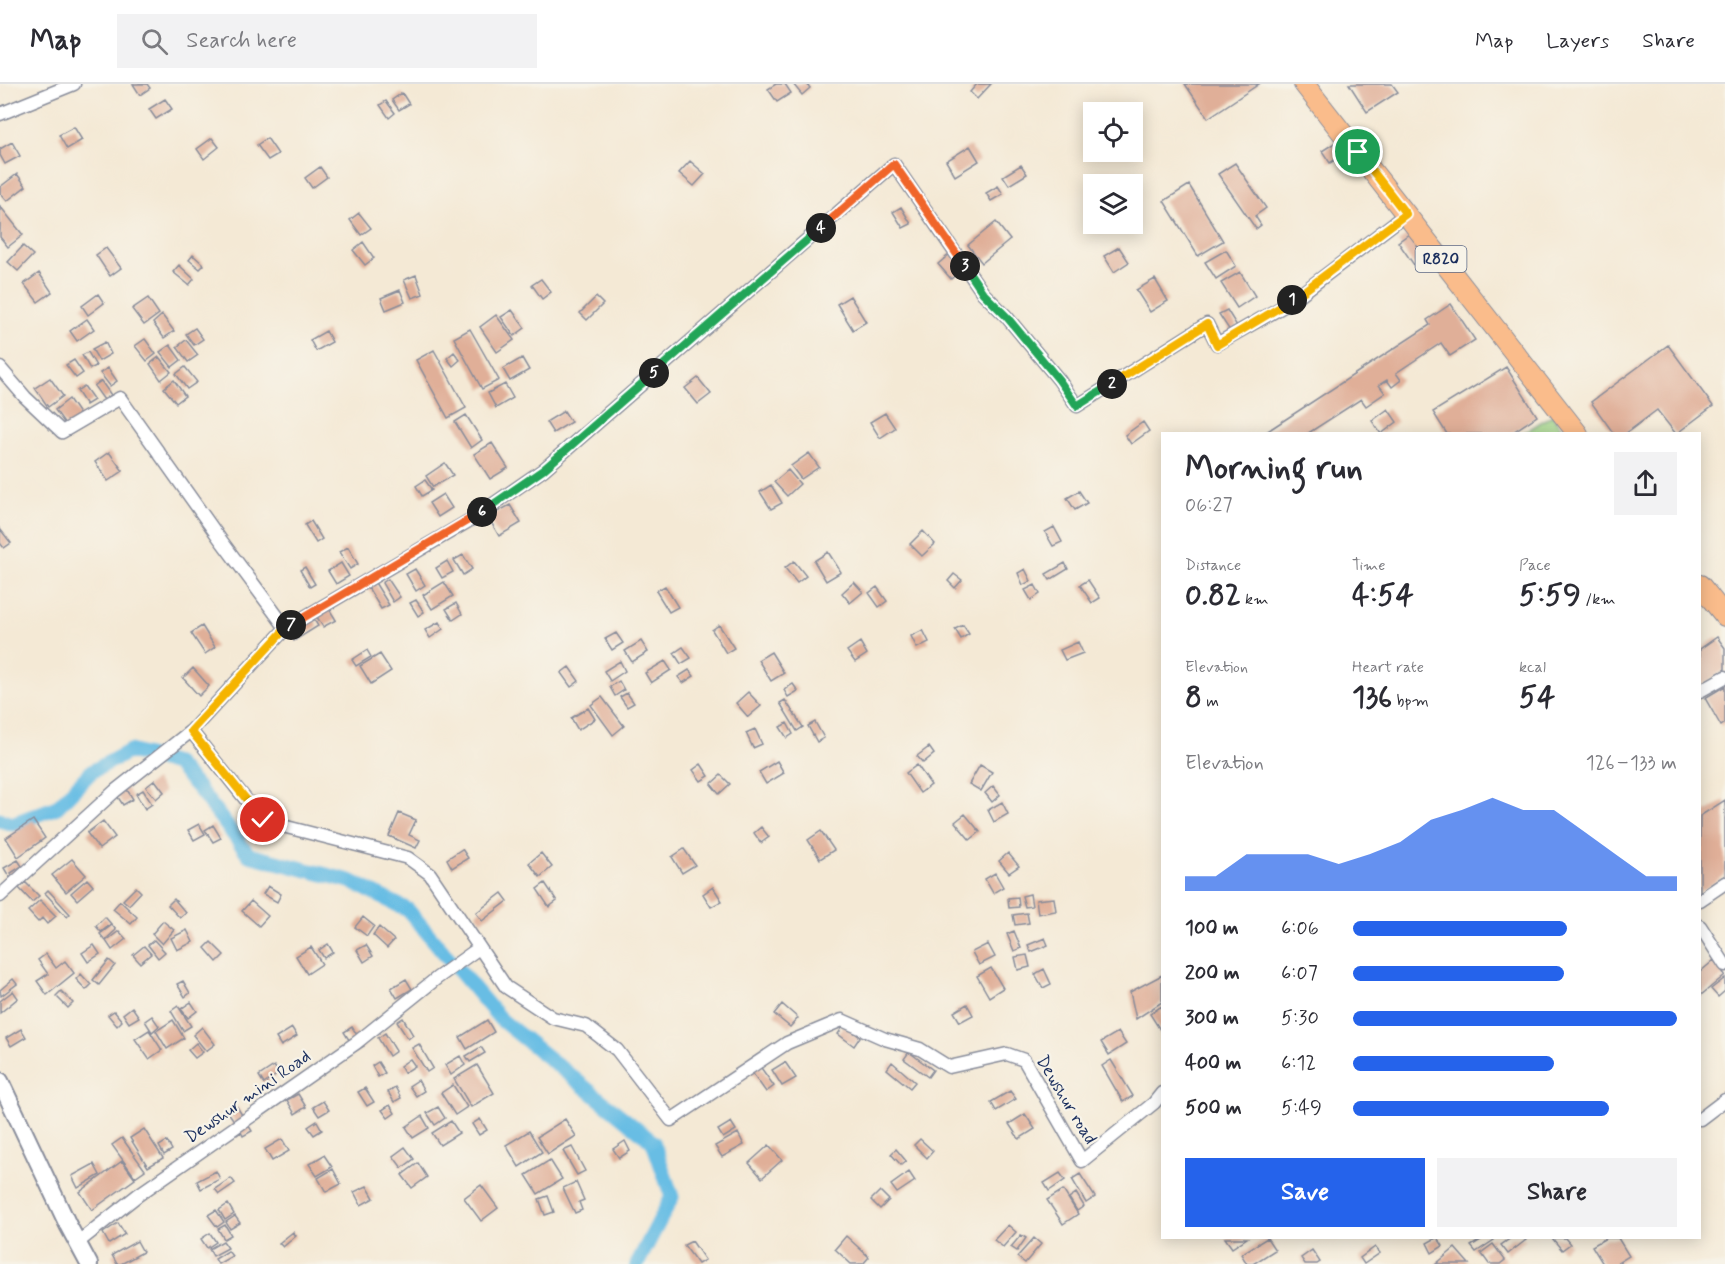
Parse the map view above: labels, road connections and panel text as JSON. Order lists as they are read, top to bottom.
{
  "streets": {
    "main road": ["R820"],
    "street": ["Dewshur mini Road", "Dewshur road"]
  },
  "crossings": [
    ["Dewshur mini Road", "Dewshur road"]
  ],
  "page": {
    "header": "Map",
    "search": "Search here",
    "nav": ["Map", "Layers", "Share"],
    "pins": [
      "4",
      "3",
      "1",
      "5",
      "2",
      "6",
      "7"
    ],
    "heading": ["Morning run", "06:27"],
    "stats": [
      ["Distance", "0.82 km"],
      ["Time", "4:54"],
      ["Pace", "5:59 /km"],
      ["Elevation", "8 m"],
      ["Heart rate", "136 bpm"],
      ["kcal", "54"]
    ],
    "chart": ["Elevation", "126–133 m"],
    "list": [
      {
        "name": "100 m",
        "note": "6:06"
      },
      {
        "name": "200 m",
        "note": "6:07"
      },
      {
        "name": "300 m",
        "note": "5:30"
      },
      {
        "name": "400 m",
        "note": "6:12"
      },
      {
        "name": "500 m",
        "note": "5:49"
      }
    ],
    "buttons": ["Save", "Share"]
  }
}
